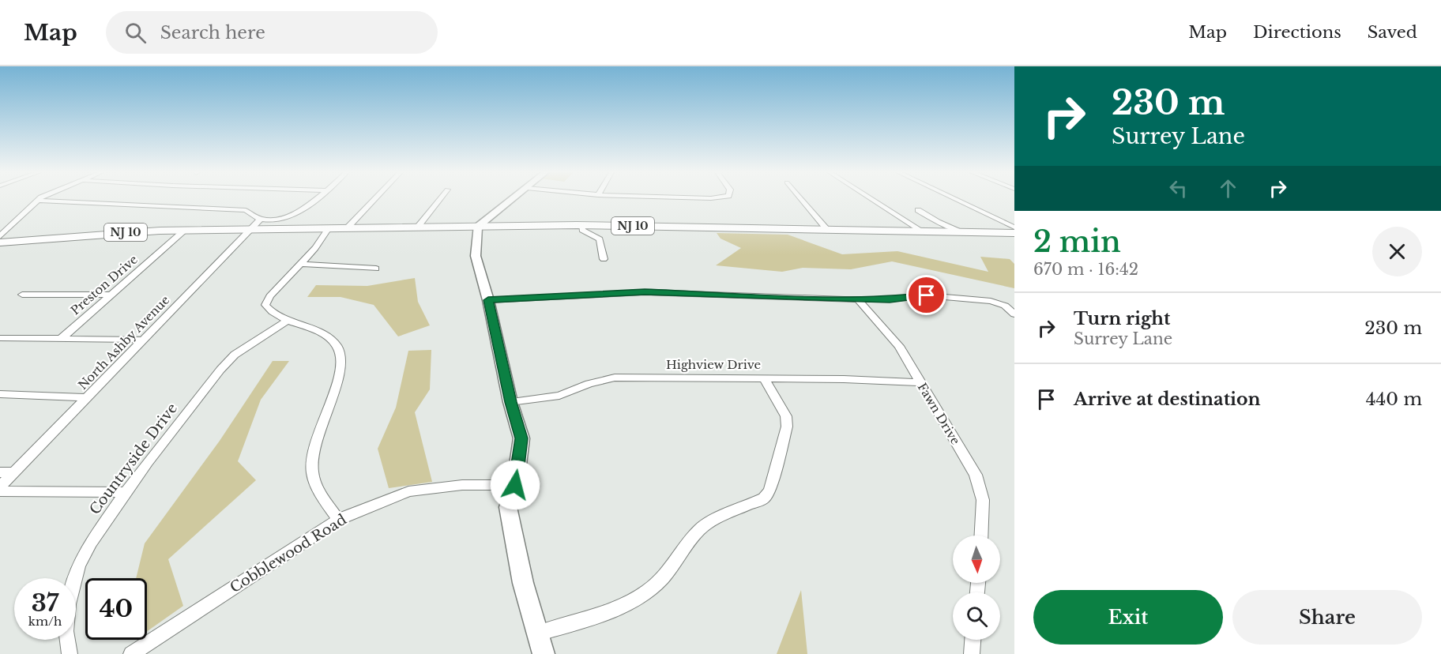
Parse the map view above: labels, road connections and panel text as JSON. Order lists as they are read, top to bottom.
{
  "streets": {
    "main road": ["NJ 10"],
    "street": [
      "Preston Drive",
      "North Ashby Avenue",
      "Highview Drive",
      "Fawn Drive",
      "Countryside Drive",
      "Cobblewood Road"
    ]
  },
  "crossings": [
    ["NJ 10", "Preston Drive"],
    ["NJ 10", "North Ashby Avenue"],
    ["Highview Drive", "Fawn Drive"]
  ],
  "north": "bottom",
  "page": {
    "header": "Map",
    "search": "Search here",
    "nav": ["Map", "Directions", "Saved"],
    "turn": ["230 m", "Surrey Lane"],
    "heading": ["2 min", "670 m · 16:42"],
    "list": [
      {
        "name": "Turn right",
        "note": "Surrey Lane",
        "value": "230 m"
      },
      {
        "name": "Arrive at destination",
        "value": "440 m"
      }
    ],
    "speed": "37 km/h",
    "limit": "40",
    "buttons": ["Exit", "Share"]
  }
}
